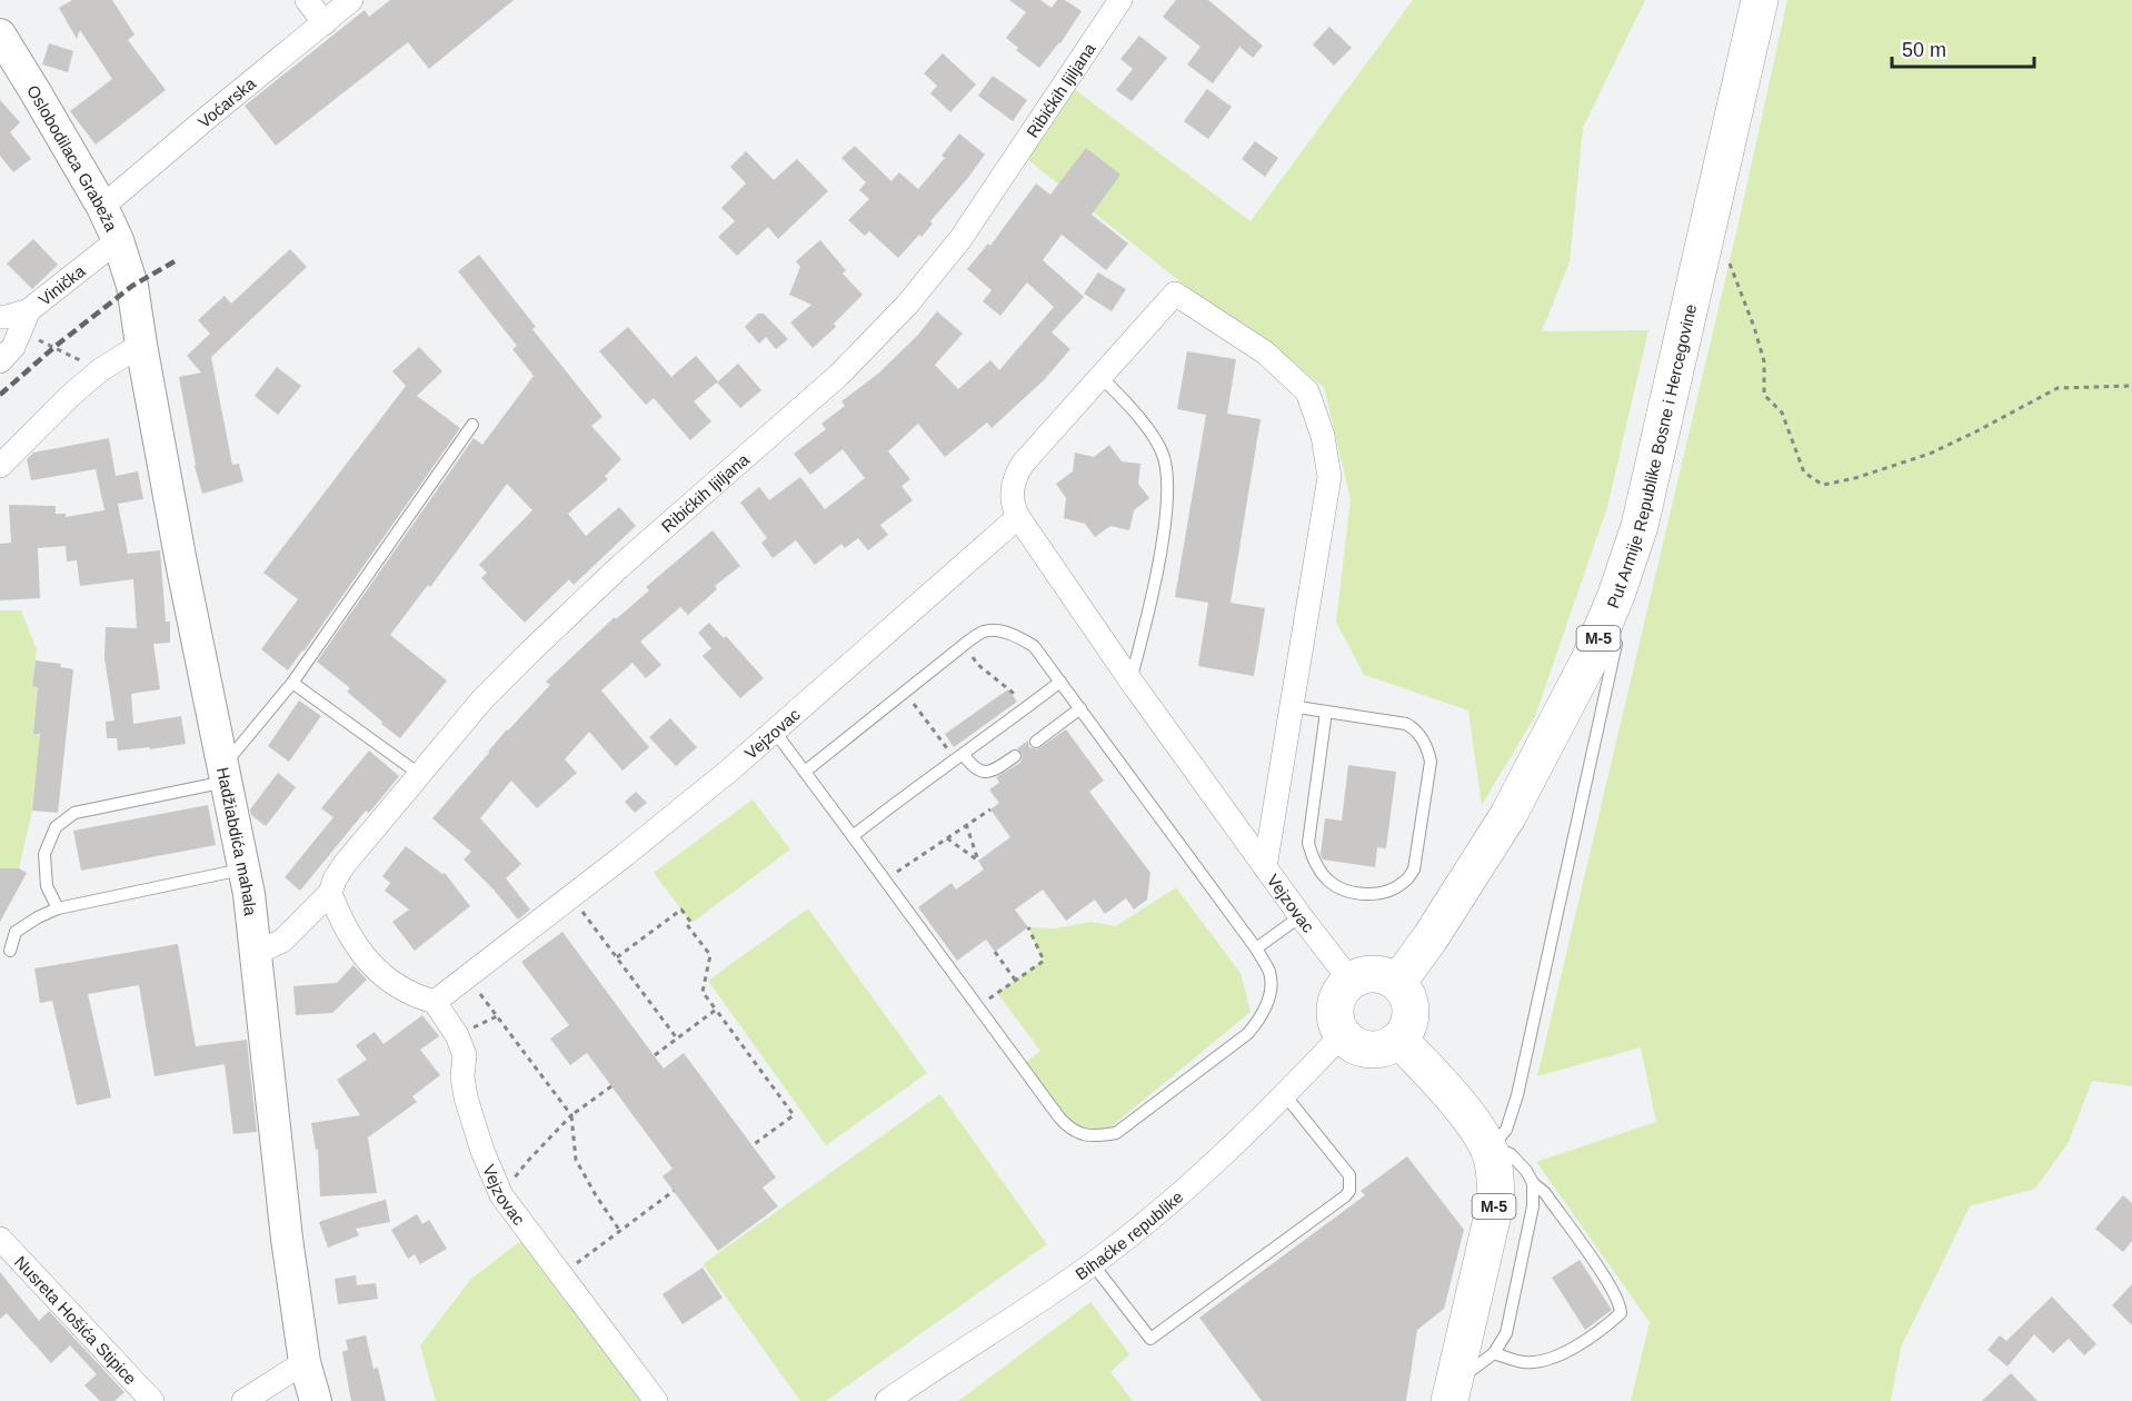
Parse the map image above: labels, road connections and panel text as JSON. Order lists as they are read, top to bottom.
{
  "streets": {
    "main road": ["Put Armije Republike Bosne i Hercegovine", "M-5"],
    "street": [
      "Ribićkih ljiljana",
      "Voćarska",
      "Oslobodilaca Grabeža",
      "Vinička",
      "Vejzovac",
      "Hadžiabdića mahala",
      "Bihaćke republike",
      "Nusreta Hošića Stipice"
    ]
  },
  "crossings": [
    ["Ribićkih ljiljana", "Hadžiabdića mahala"],
    ["Voćarska", "Oslobodilaca Grabeža"],
    ["Oslobodilaca Grabeža", "Vinička"],
    ["Oslobodilaca Grabeža", "Hadžiabdića mahala"],
    ["Put Armije Republike Bosne i Hercegovine", "M-5"],
    ["Put Armije Republike Bosne i Hercegovine", "Vejzovac"],
    ["Put Armije Republike Bosne i Hercegovine", "Bihaćke republike"],
    ["M-5", "Vejzovac"],
    ["M-5", "Bihaćke republike"],
    ["Vejzovac", "Bihaćke republike"]
  ],
  "scale_bar": "50 m"
}
